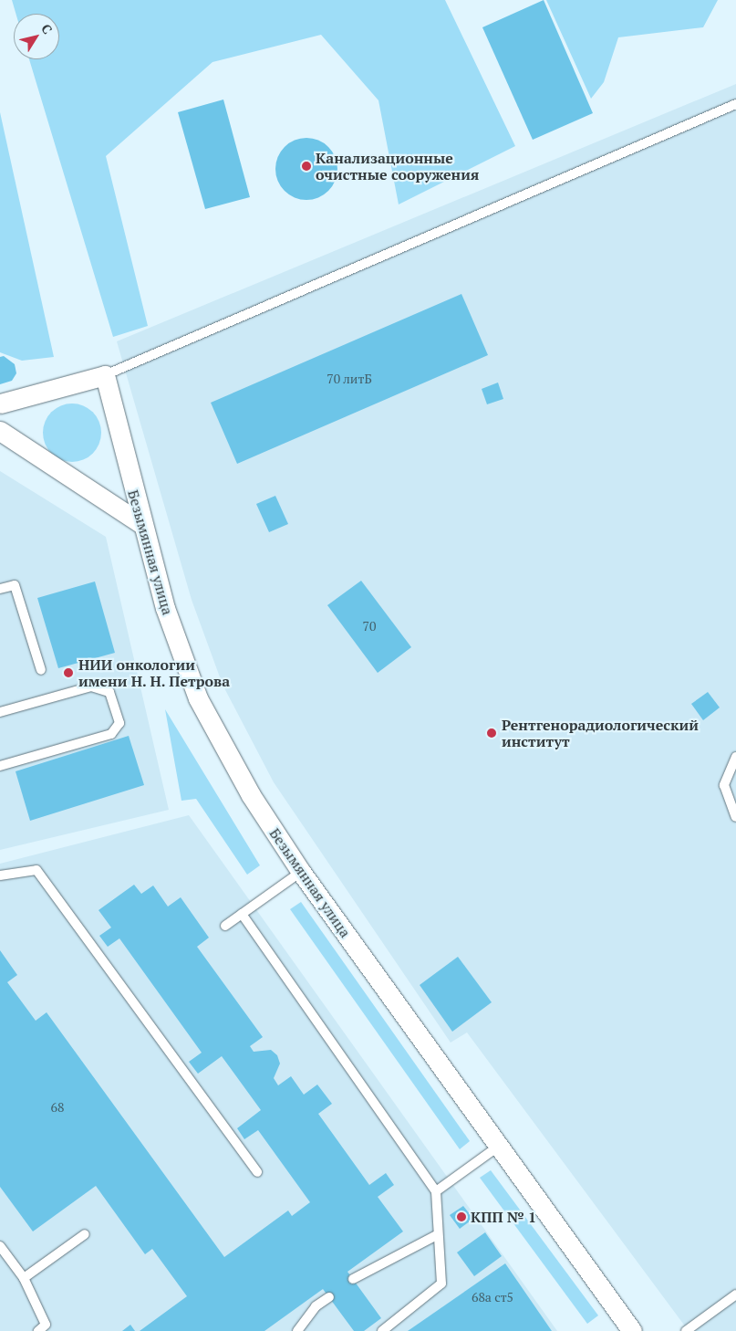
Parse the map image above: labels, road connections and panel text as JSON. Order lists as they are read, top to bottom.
{
  "streets": {
    "street": ["Безымянная улица"]
  },
  "places": [
    "Канализационные очистные сооружения",
    "НИИ онкологии имени Н. Н. Петрова",
    "Рентгенорадиологический институт",
    "КПП № 1"
  ],
  "house_numbers": [
    "70 литБ",
    "70",
    "68",
    "68а ст5"
  ],
  "north": "top right"
}
